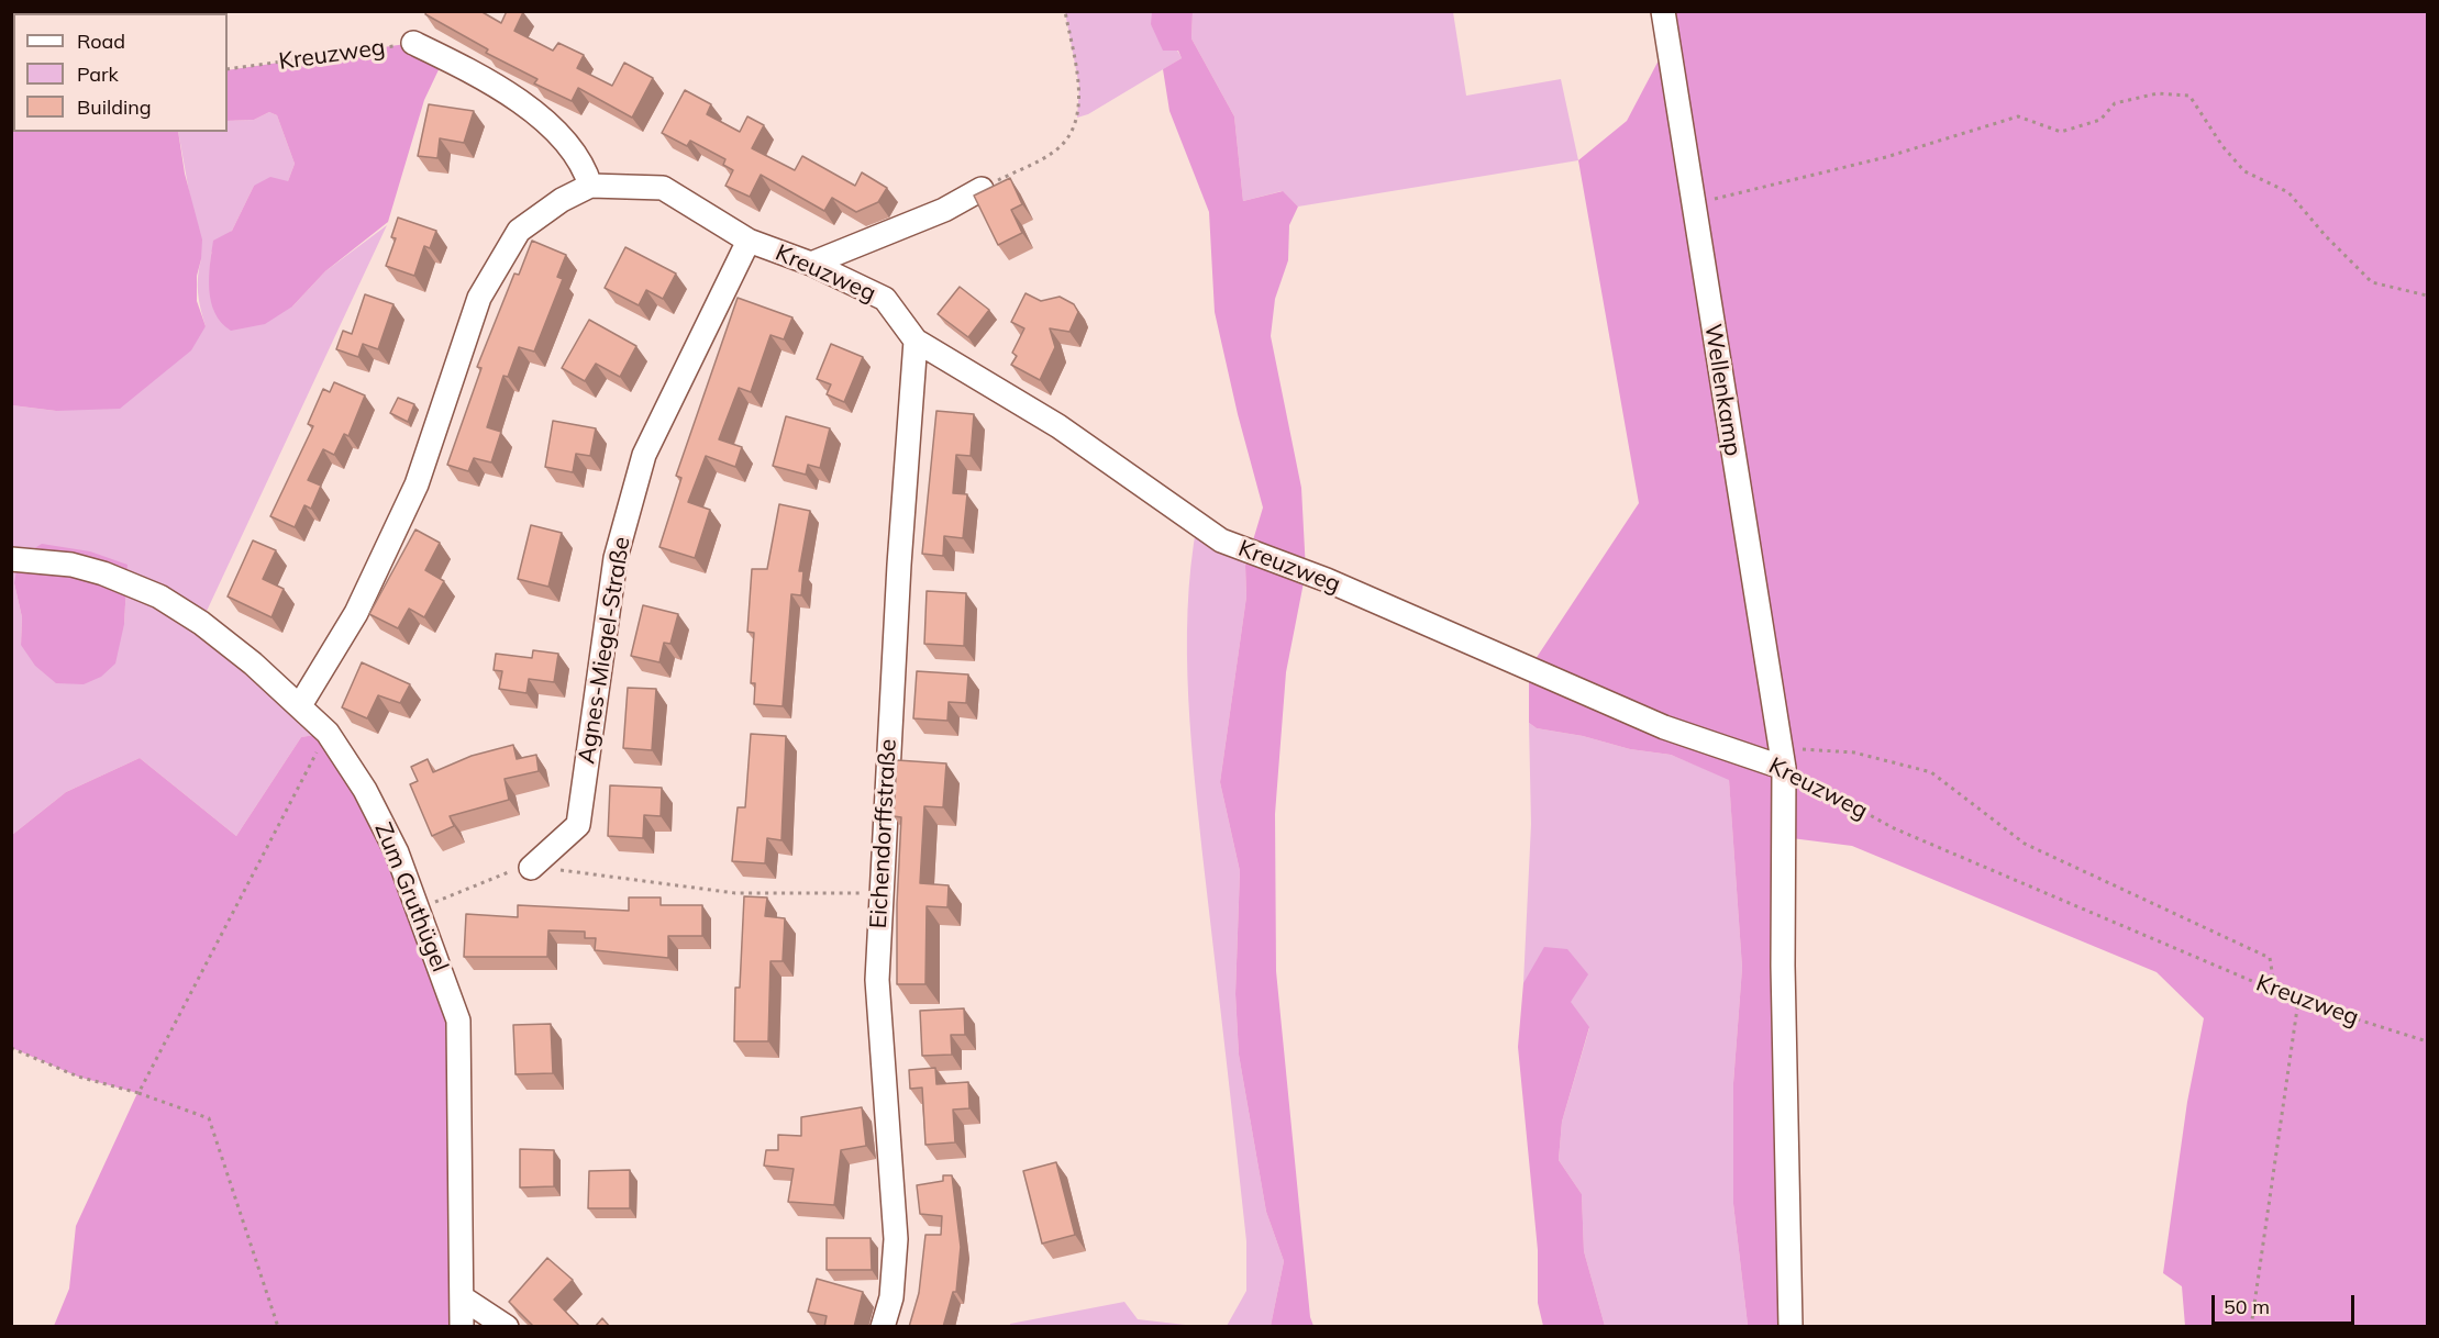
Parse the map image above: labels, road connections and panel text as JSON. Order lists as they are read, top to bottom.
{
  "streets": {
    "street": [
      "Kreuzweg",
      "Wellenkamp",
      "Agnes-Miegel-Straße",
      "Eichendorffstraße",
      "Zum Gruthügel"
    ]
  },
  "crossings": [
    ["Kreuzweg", "Wellenkamp"],
    ["Kreuzweg", "Agnes-Miegel-Straße"],
    ["Kreuzweg", "Eichendorffstraße"]
  ],
  "legend": ["Road", "Park", "Building"],
  "scale_bar": "50 m"
}
